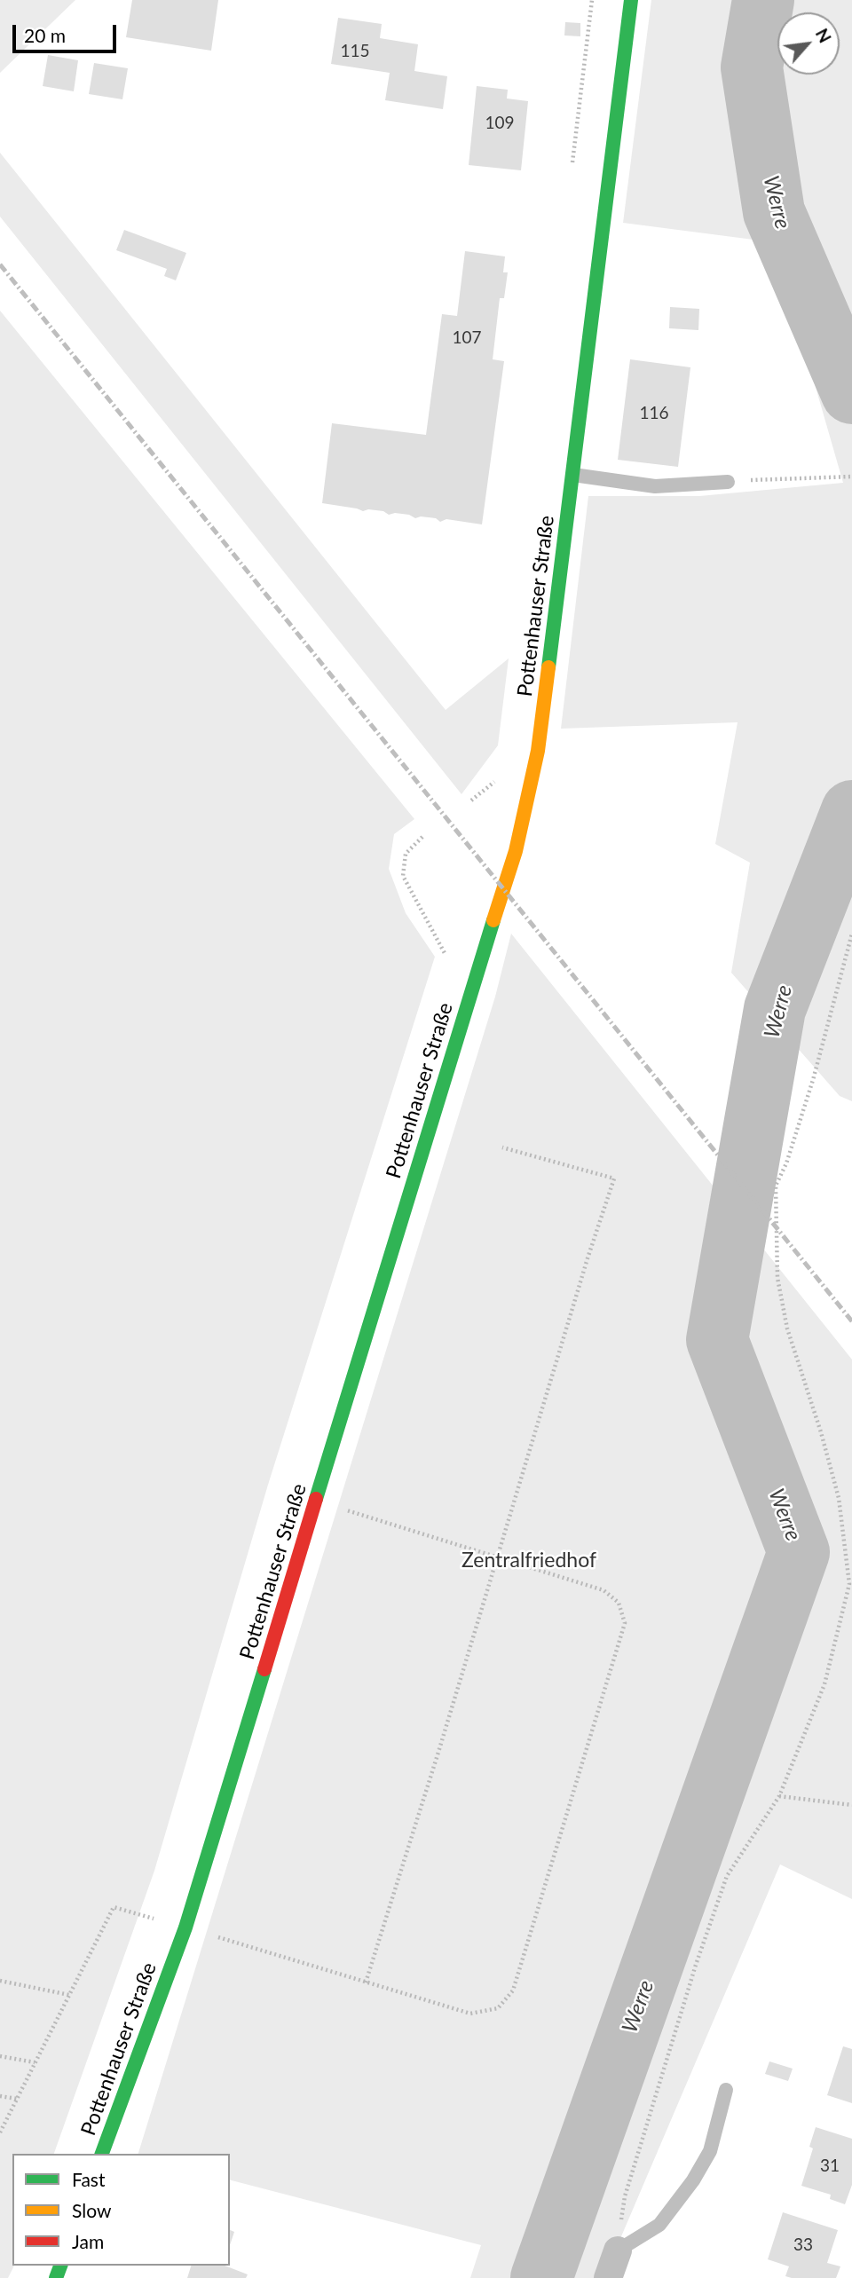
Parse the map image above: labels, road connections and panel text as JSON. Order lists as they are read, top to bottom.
{
  "streets": {
    "street": ["Pottenhauser Straße"]
  },
  "water": ["Werre"],
  "parks": ["Zentralfriedhof"],
  "house_numbers": [
    "115",
    "109",
    "107",
    "116",
    "31",
    "33"
  ],
  "legend": ["Fast", "Slow", "Jam"],
  "scale_bar": "20 m",
  "north": "top right"
}
